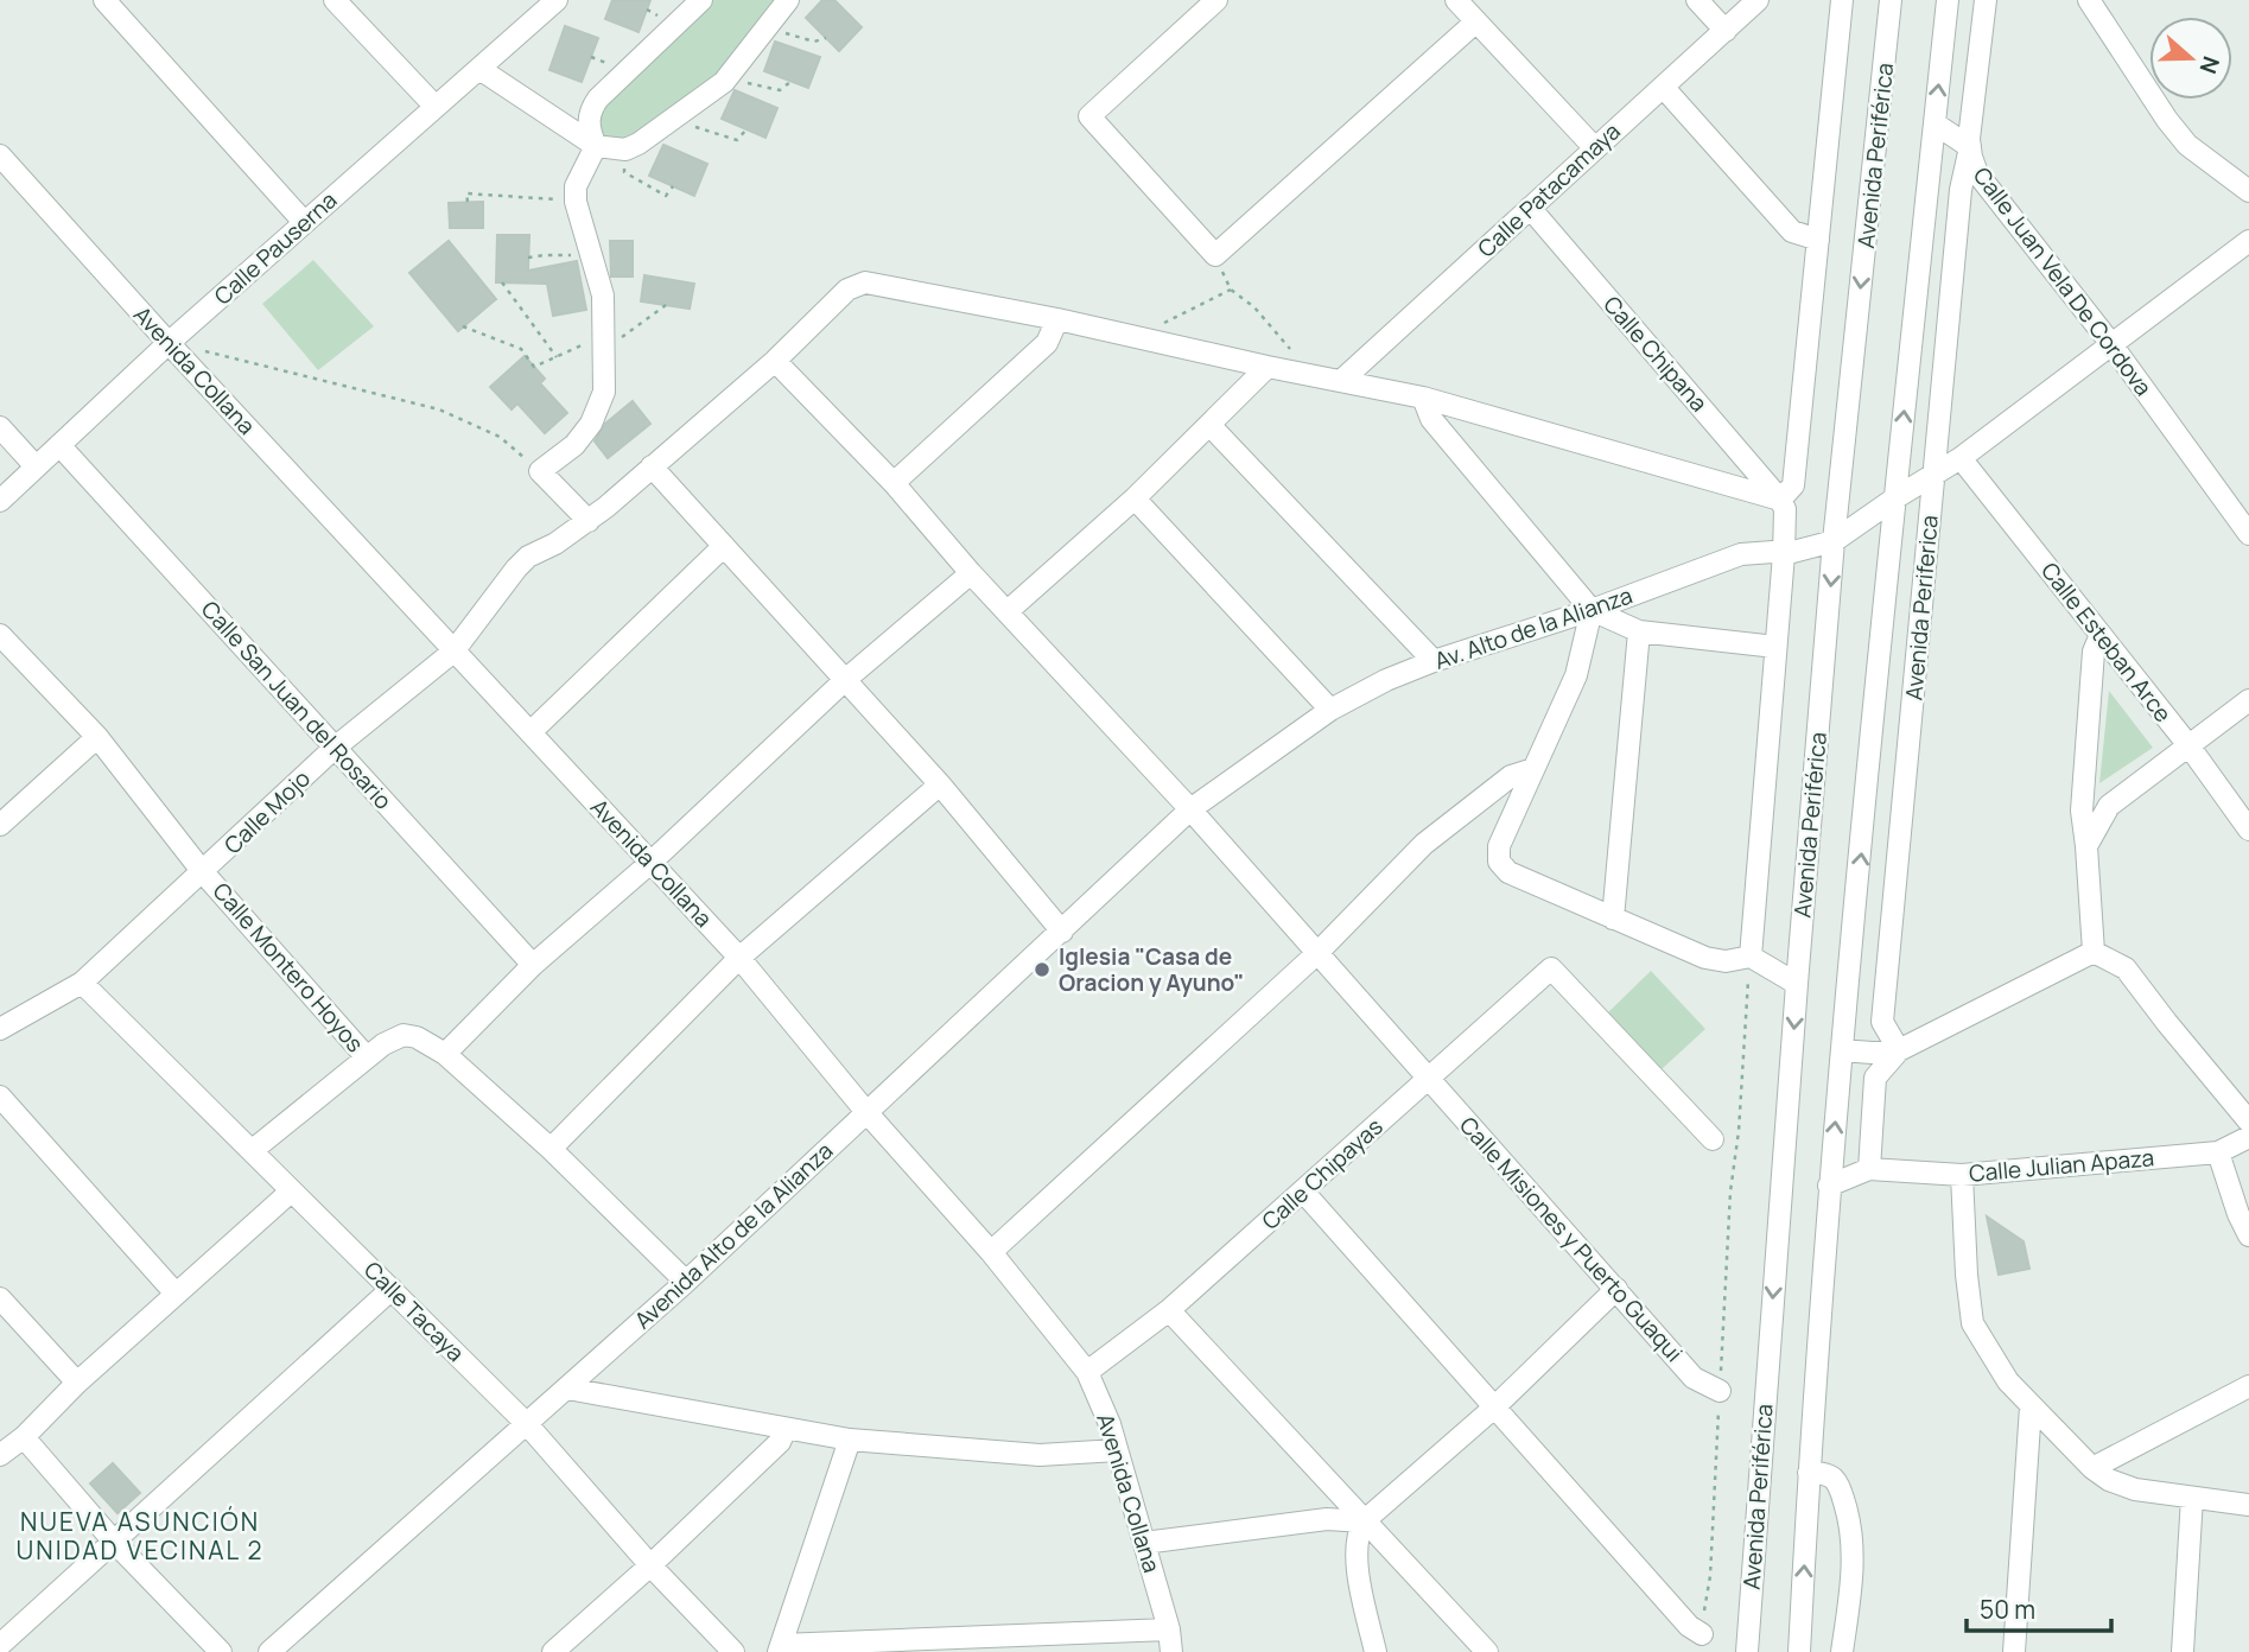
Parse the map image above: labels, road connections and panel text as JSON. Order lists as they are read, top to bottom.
{
  "streets": {
    "street": [
      "Avenida Periférica",
      "Calle Patacamaya",
      "Calle Pauserna",
      "Calle Juan Vela De Cordova",
      "Calle Chipana",
      "Avenida Collana",
      "Avenida Periferica",
      "Av. Alto de la Alianza",
      "Calle Esteban Arce",
      "Calle San Juan del Rosario",
      "Calle Mojo",
      "Calle Montero Hoyos",
      "Calle Julian Apaza",
      "Calle Chipayas",
      "Avenida Alto de la Alianza",
      "Calle Misiones y Puerto Guaqui",
      "Calle Tacaya"
    ]
  },
  "crossings": [
    ["Avenida Periférica", "Av. Alto de la Alianza"],
    ["Calle Patacamaya", "Calle Chipana"],
    ["Calle Pauserna", "Avenida Collana"],
    ["Calle Pauserna", "Calle San Juan del Rosario"],
    ["Calle Juan Vela De Cordova", "Avenida Periferica"],
    ["Calle Juan Vela De Cordova", "Av. Alto de la Alianza"],
    ["Avenida Collana", "Calle Mojo"],
    ["Avenida Collana", "Calle Chipayas"],
    ["Avenida Collana", "Avenida Alto de la Alianza"],
    ["Avenida Periferica", "Av. Alto de la Alianza"],
    ["Av. Alto de la Alianza", "Calle Esteban Arce"],
    ["Av. Alto de la Alianza", "Avenida Alto de la Alianza"],
    ["Av. Alto de la Alianza", "Calle Misiones y Puerto Guaqui"],
    ["Calle San Juan del Rosario", "Calle Mojo"],
    ["Calle Mojo", "Calle Montero Hoyos"],
    ["Calle Mojo", "Calle Misiones y Puerto Guaqui"],
    ["Calle Mojo", "Calle Tacaya"],
    ["Calle Montero Hoyos", "Avenida Alto de la Alianza"],
    ["Calle Chipayas", "Calle Misiones y Puerto Guaqui"],
    ["Avenida Alto de la Alianza", "Calle Misiones y Puerto Guaqui"],
    ["Avenida Alto de la Alianza", "Calle Tacaya"]
  ],
  "districts": ["NUEVA ASUNCIÓN UNIDAD VECINAL 2"],
  "places": ["Iglesia \"Casa de Oracion y Ayuno\""],
  "scale_bar": "50 m",
  "north": "right"
}
